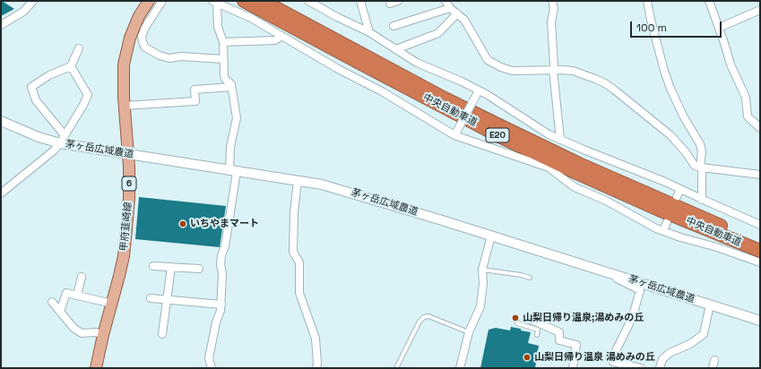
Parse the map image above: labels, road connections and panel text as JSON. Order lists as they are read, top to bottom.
{
  "streets": {
    "highway": ["中央自動車道", "E20"],
    "main road": ["6", "甲府韮崎線"],
    "street": ["茅ヶ岳広域農道"]
  },
  "crossings": [
    ["茅ヶ岳広域農道", "甲府韮崎線"]
  ],
  "places": ["いちやまマート", "山梨日帰り温泉;湯めみの丘", "山梨日帰り温泉 湯めみの丘"],
  "scale_bar": "100 m"
}
